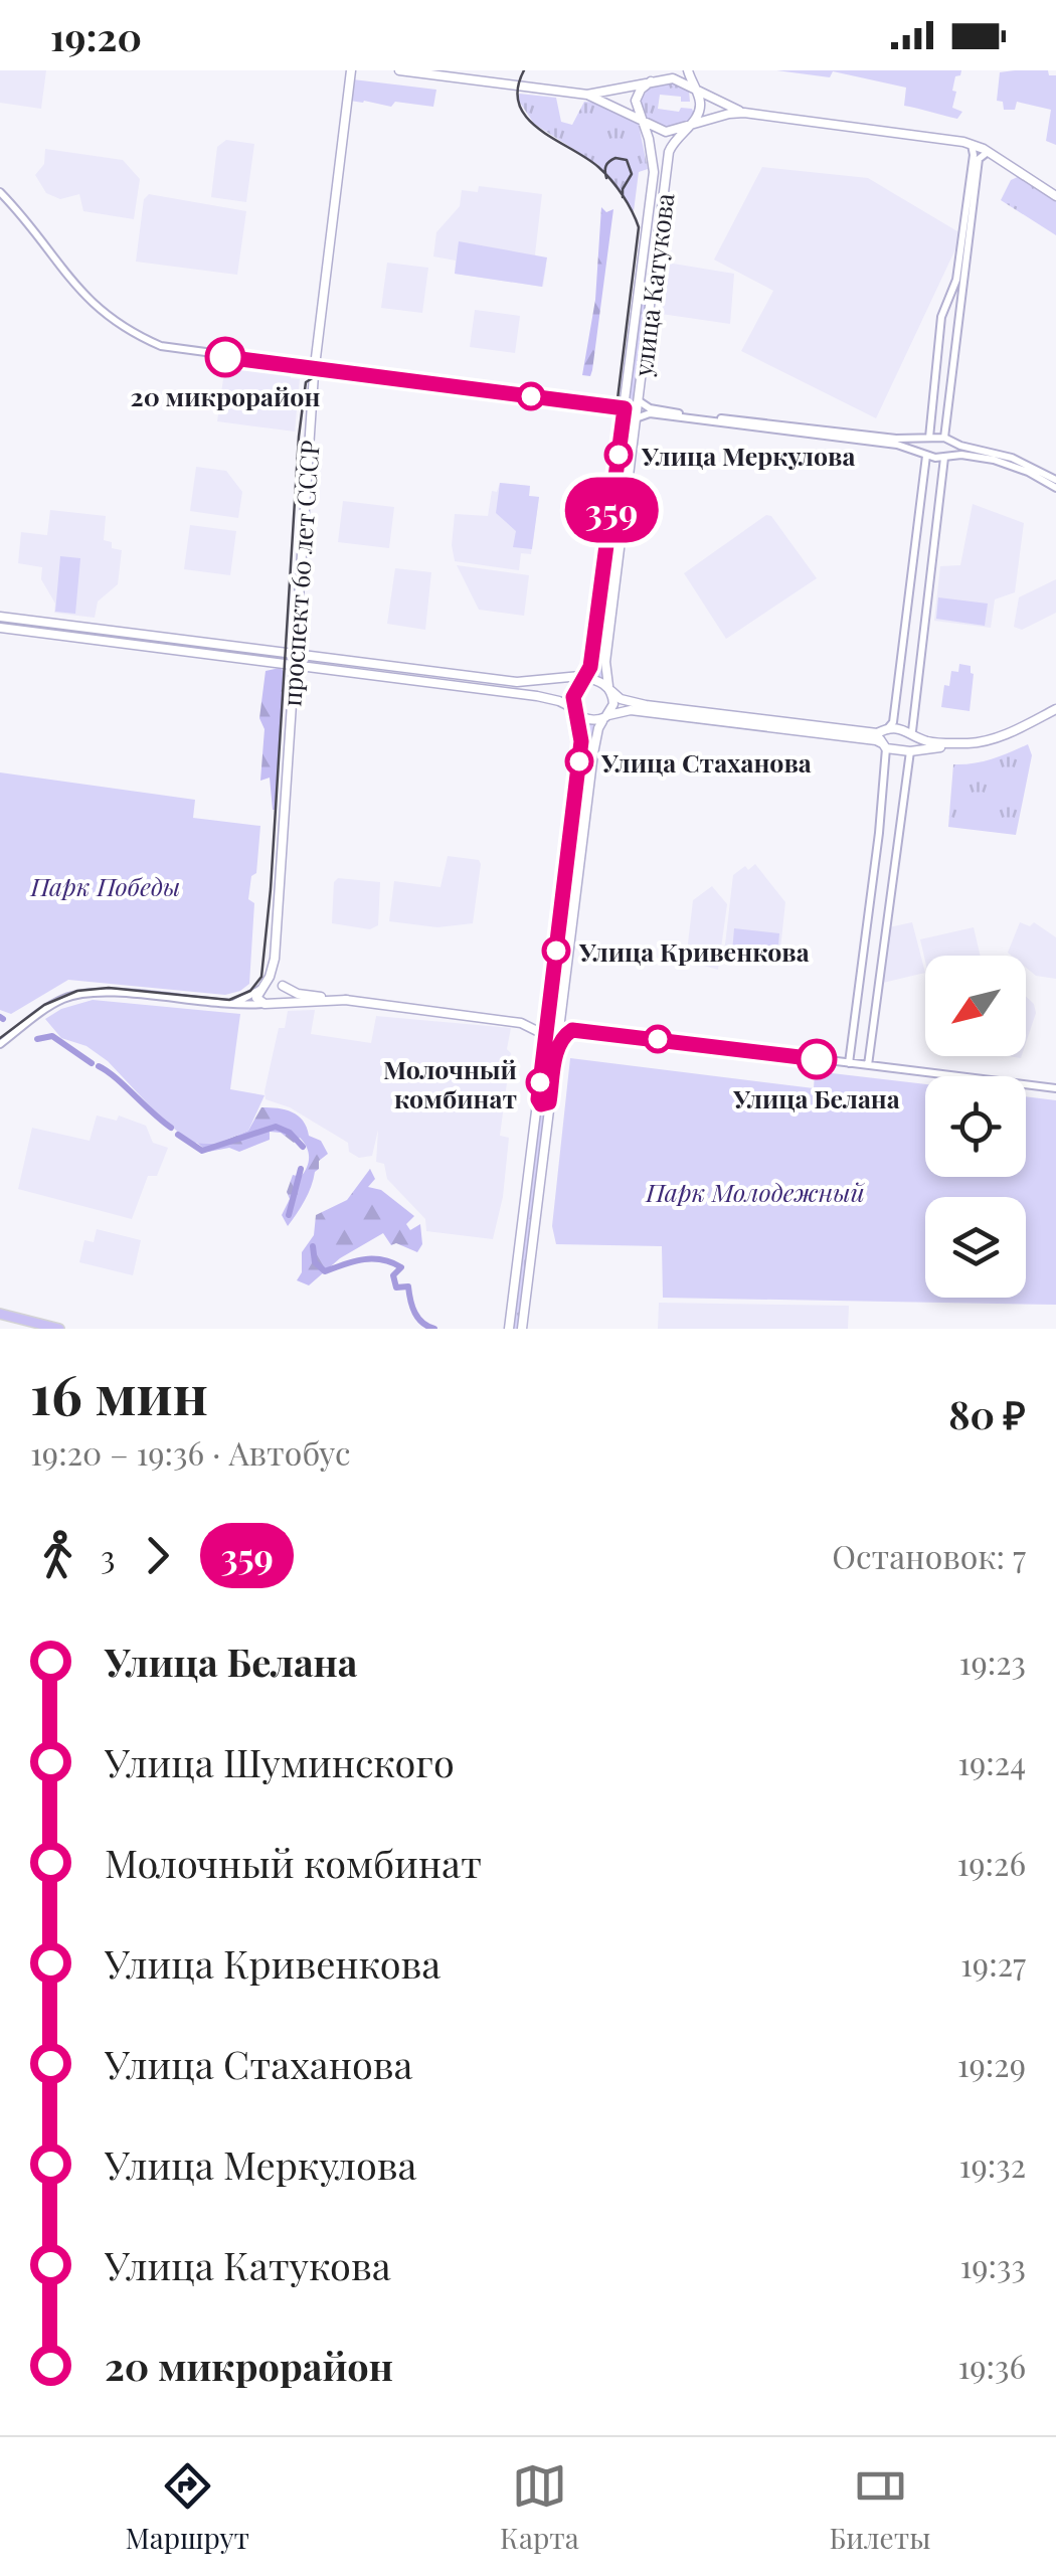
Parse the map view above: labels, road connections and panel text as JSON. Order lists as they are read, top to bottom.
{
  "streets": {
    "main road": ["улица Катукова", "проспект 60 лет СССР"]
  },
  "parks": ["Парк Победы", "Парк Молодежный"],
  "places": [
    "20 микрорайон",
    "Улица Меркулова",
    "Улица Стаханова",
    "Улица Кривенкова",
    "Улица Белана",
    "Молочный комбинат"
  ],
  "lines": ["bus line 359"],
  "north": "bottom left",
  "page": {
    "status": "19:20",
    "on_map": "359",
    "heading": ["16 мин", "19:20 – 19:36 · Автобус", "80 ₽"],
    "legs": ["3", "359", "Остановок: 7"],
    "list": [
      {
        "name": "Улица Белана",
        "value": "19:23"
      },
      {
        "name": "Улица Шуминского",
        "value": "19:24"
      },
      {
        "name": "Молочный комбинат",
        "value": "19:26"
      },
      {
        "name": "Улица Кривенкова",
        "value": "19:27"
      },
      {
        "name": "Улица Стаханова",
        "value": "19:29"
      },
      {
        "name": "Улица Меркулова",
        "value": "19:32"
      },
      {
        "name": "Улица Катукова",
        "value": "19:33"
      },
      {
        "name": "20 микрорайон",
        "value": "19:36"
      }
    ],
    "tabs": ["Маршрут", "Карта", "Билеты"]
  }
}
